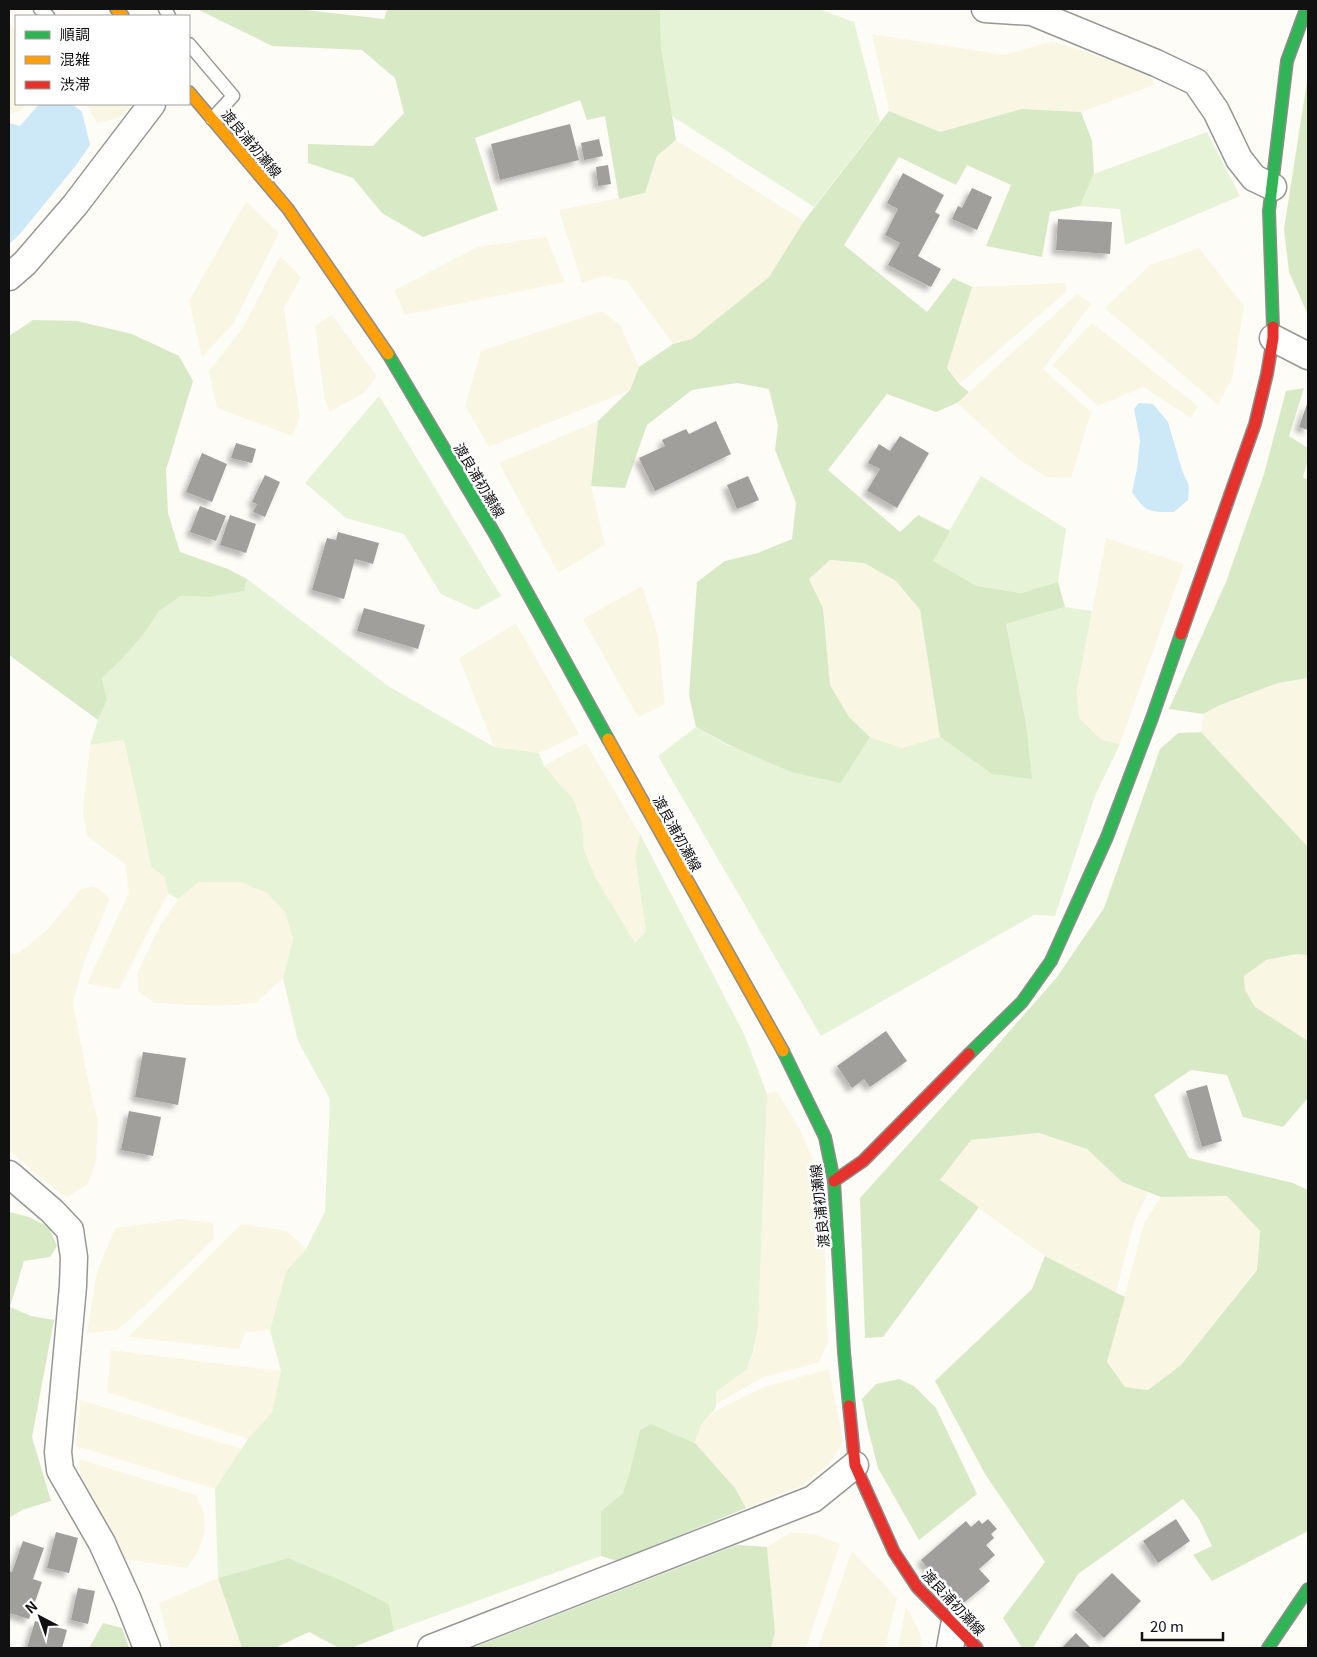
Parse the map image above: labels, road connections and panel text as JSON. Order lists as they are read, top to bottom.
{
  "streets": {
    "main road": ["渡良浦初瀬線"]
  },
  "legend": ["順調", "混雑", "渋滞"],
  "scale_bar": "20 m",
  "north": "top left"
}
